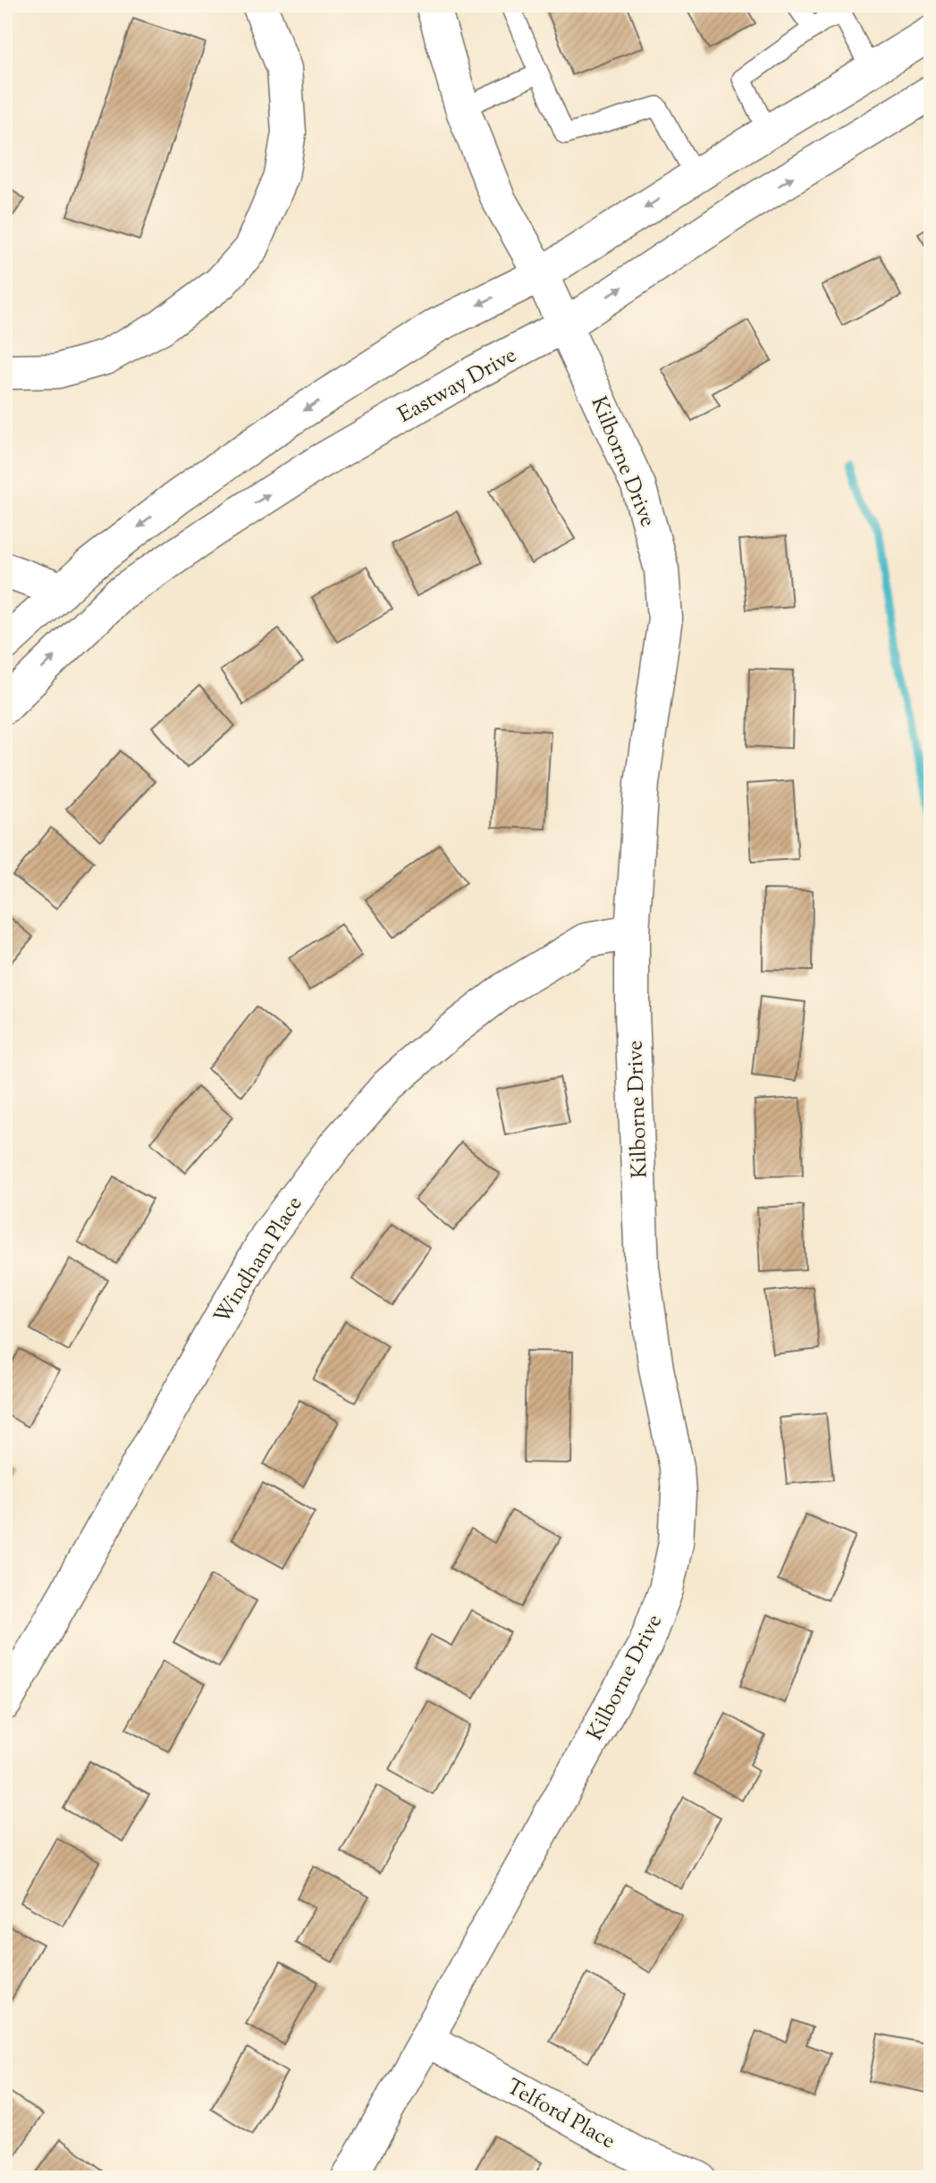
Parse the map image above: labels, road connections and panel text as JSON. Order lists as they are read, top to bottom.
{
  "streets": {
    "street": [
      "Eastway Drive",
      "Kilborne Drive",
      "Windham Place",
      "Telford Place"
    ]
  },
  "crossings": [
    ["Eastway Drive", "Kilborne Drive"],
    ["Kilborne Drive", "Windham Place"],
    ["Kilborne Drive", "Telford Place"]
  ]
}
